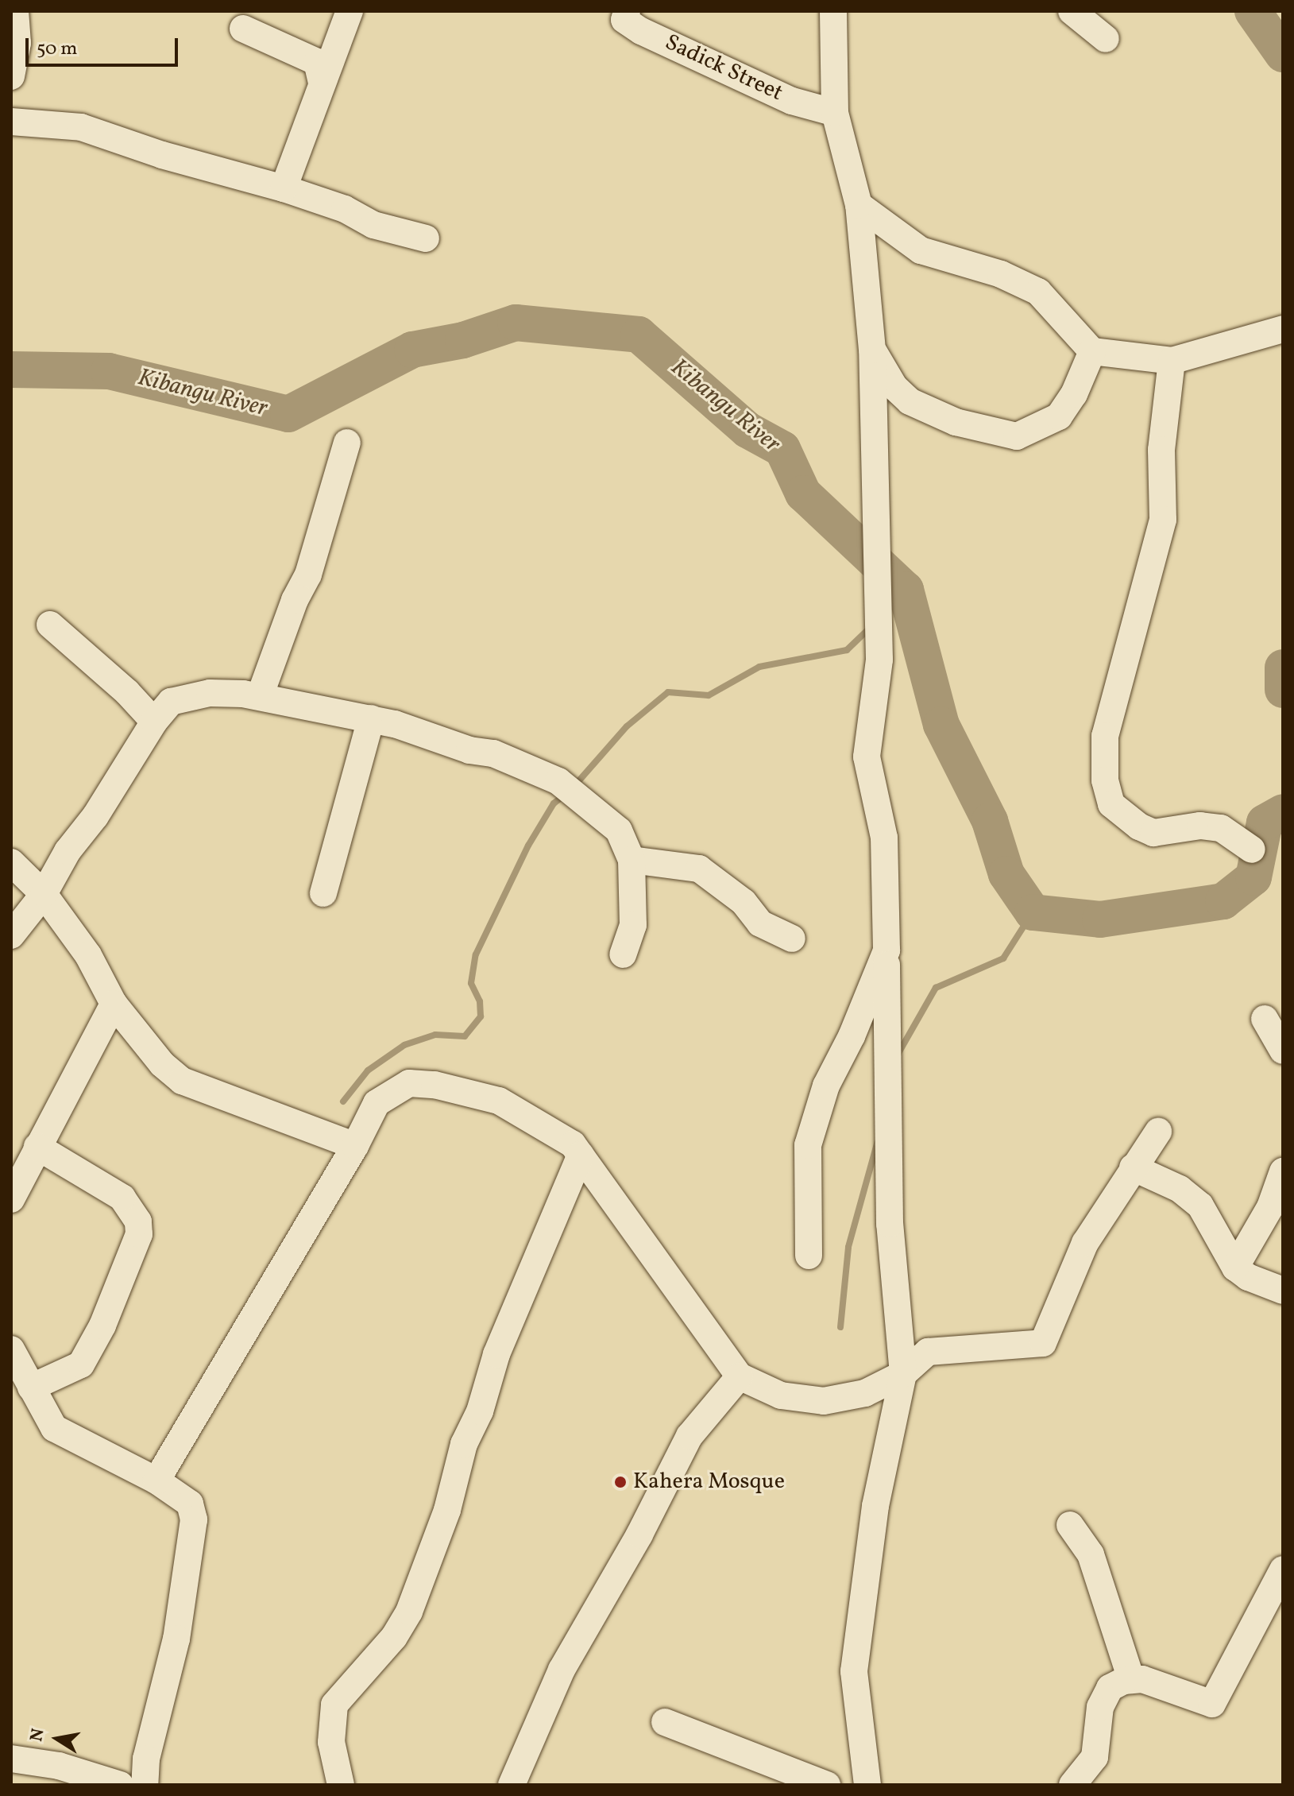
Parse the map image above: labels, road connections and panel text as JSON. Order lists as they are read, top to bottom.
{
  "streets": {
    "street": ["Sadick Street"]
  },
  "water": ["Kibangu River"],
  "places": ["Kahera Mosque"],
  "scale_bar": "50 m",
  "north": "left"
}
